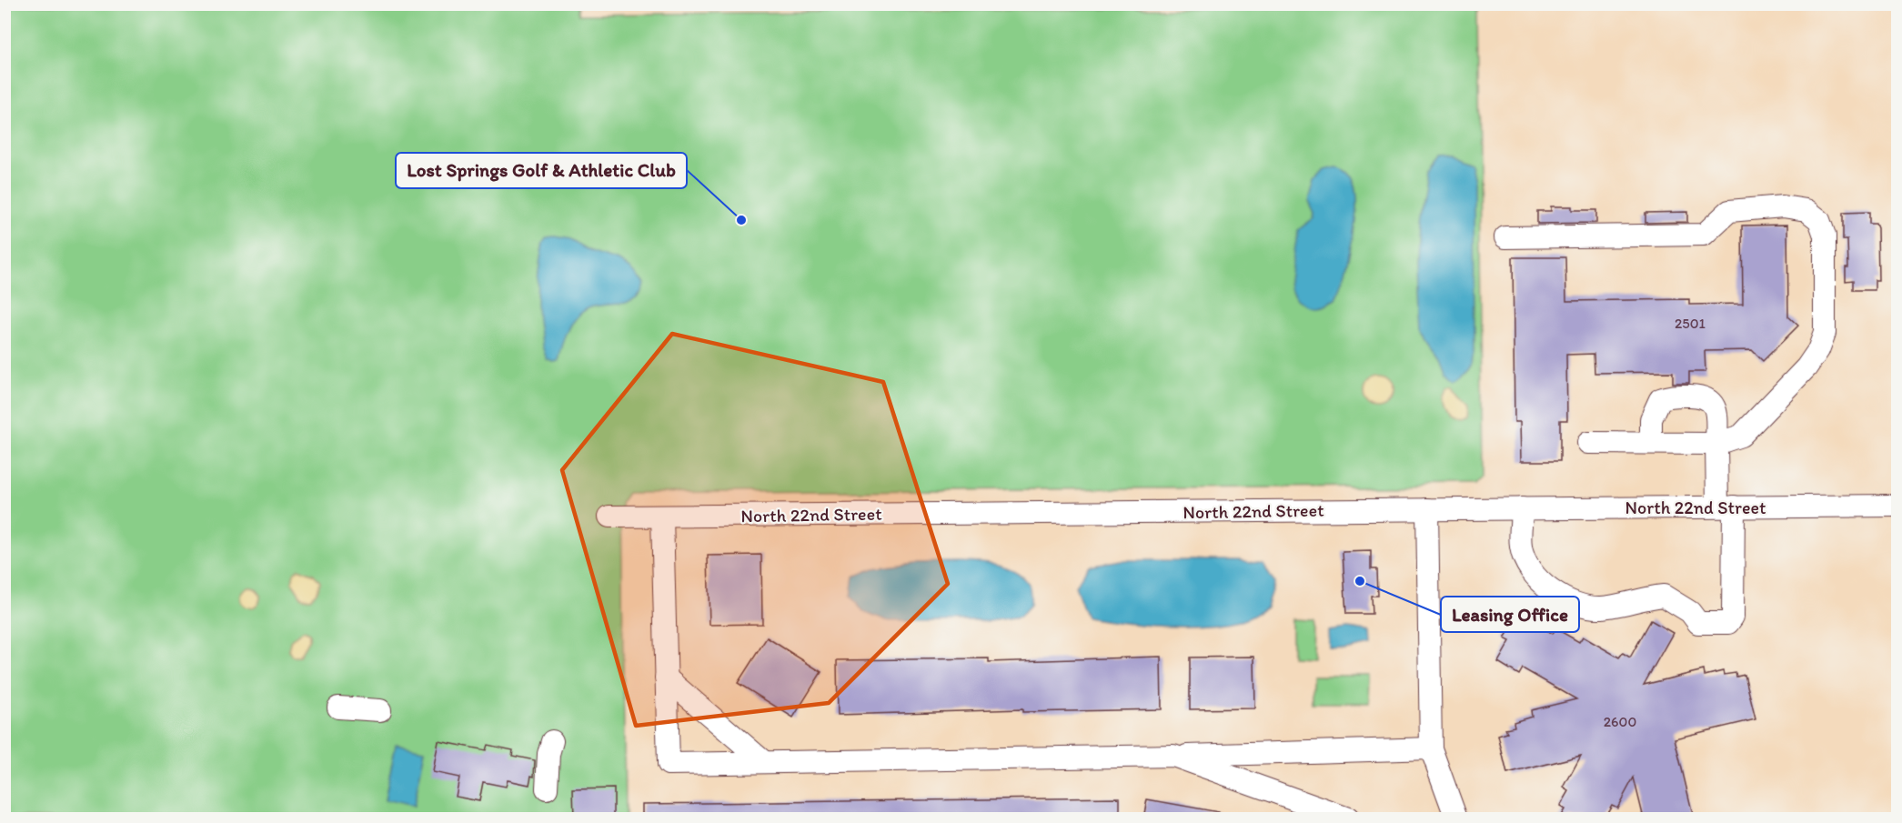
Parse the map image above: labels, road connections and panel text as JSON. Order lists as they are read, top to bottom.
{
  "streets": {
    "street": ["North 22nd Street"]
  },
  "places": ["Lost Springs Golf & Athletic Club", "Leasing Office"],
  "house_numbers": ["2501", "2600"]
}
